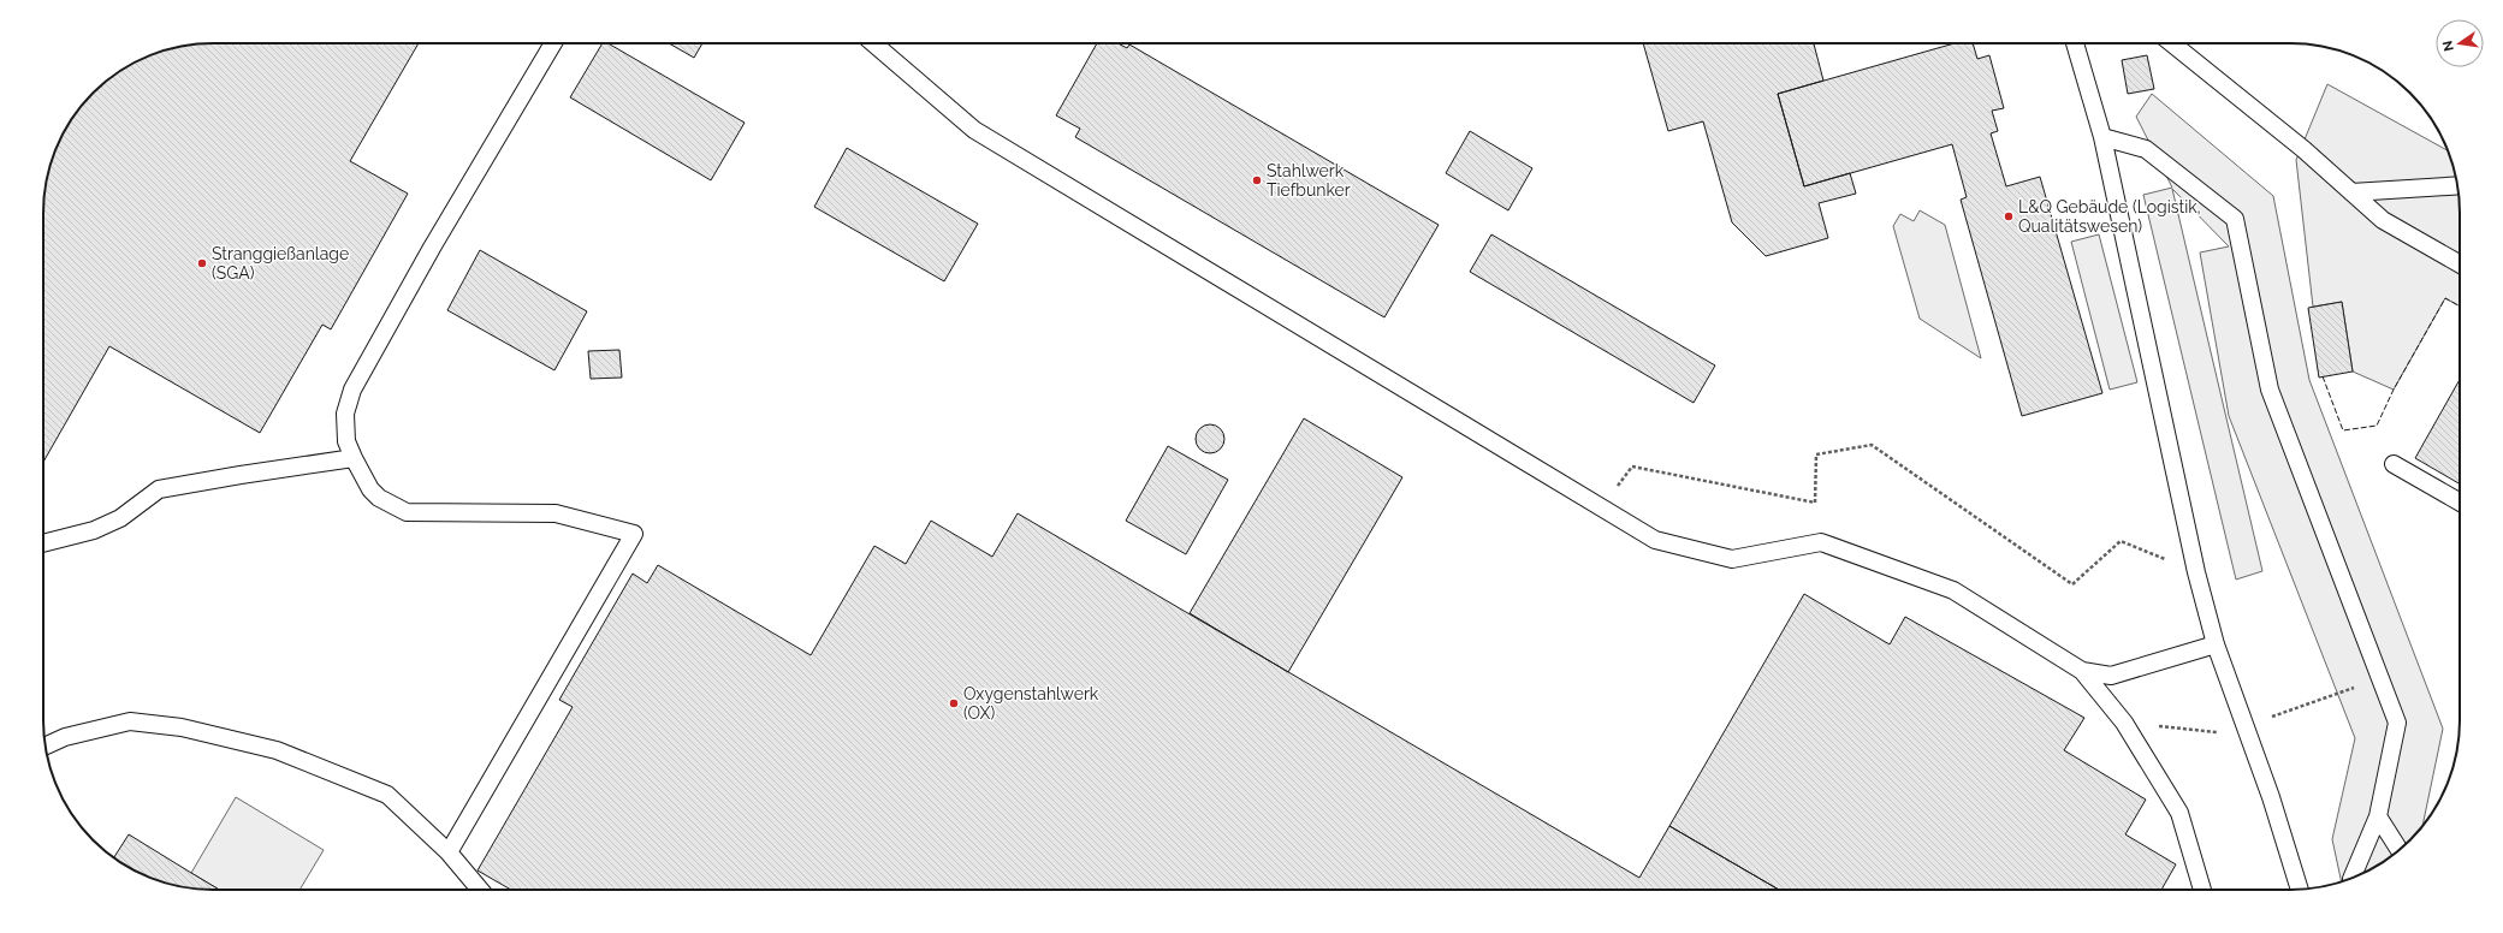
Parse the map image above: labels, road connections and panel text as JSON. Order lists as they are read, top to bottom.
{
  "places": [
    "Stahlwerk Tiefbunker",
    "L&Q Gebäude (Logistik, Qualitätswesen)",
    "Stranggießanlage (SGA)",
    "Oxygenstahlwerk (OX)"
  ],
  "north": "left"
}
